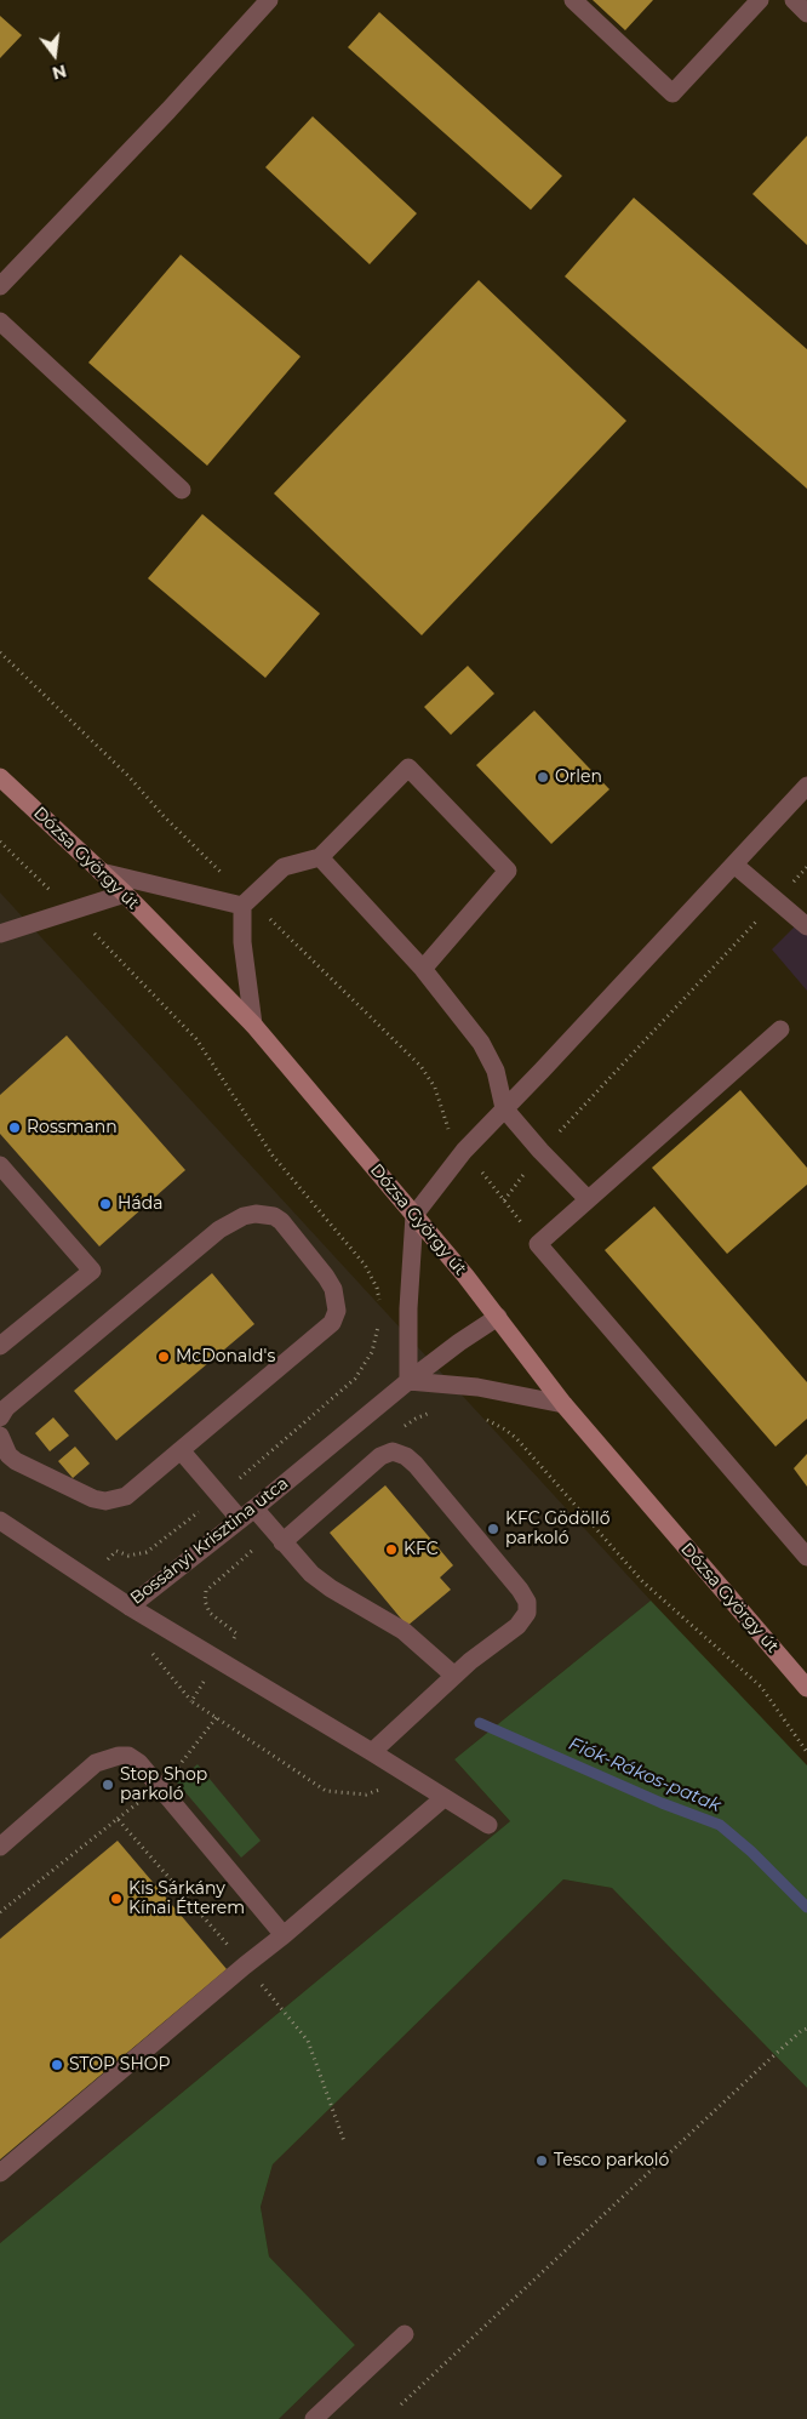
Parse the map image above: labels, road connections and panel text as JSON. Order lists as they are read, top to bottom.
{
  "streets": {
    "main road": ["Dózsa György út"],
    "street": ["Bossányi Krisztina utca"]
  },
  "crossings": [
    ["Dózsa György út", "Bossányi Krisztina utca"]
  ],
  "water": ["Fiók-Rákos-patak"],
  "places": [
    "Orlen",
    "Rossmann",
    "Háda",
    "McDonald's",
    "KFC Gödöllő parkoló",
    "KFC",
    "Stop Shop parkoló",
    "Kis Sárkány Kínai Étterem",
    "STOP SHOP",
    "Tesco parkoló"
  ],
  "north": "bottom"
}
